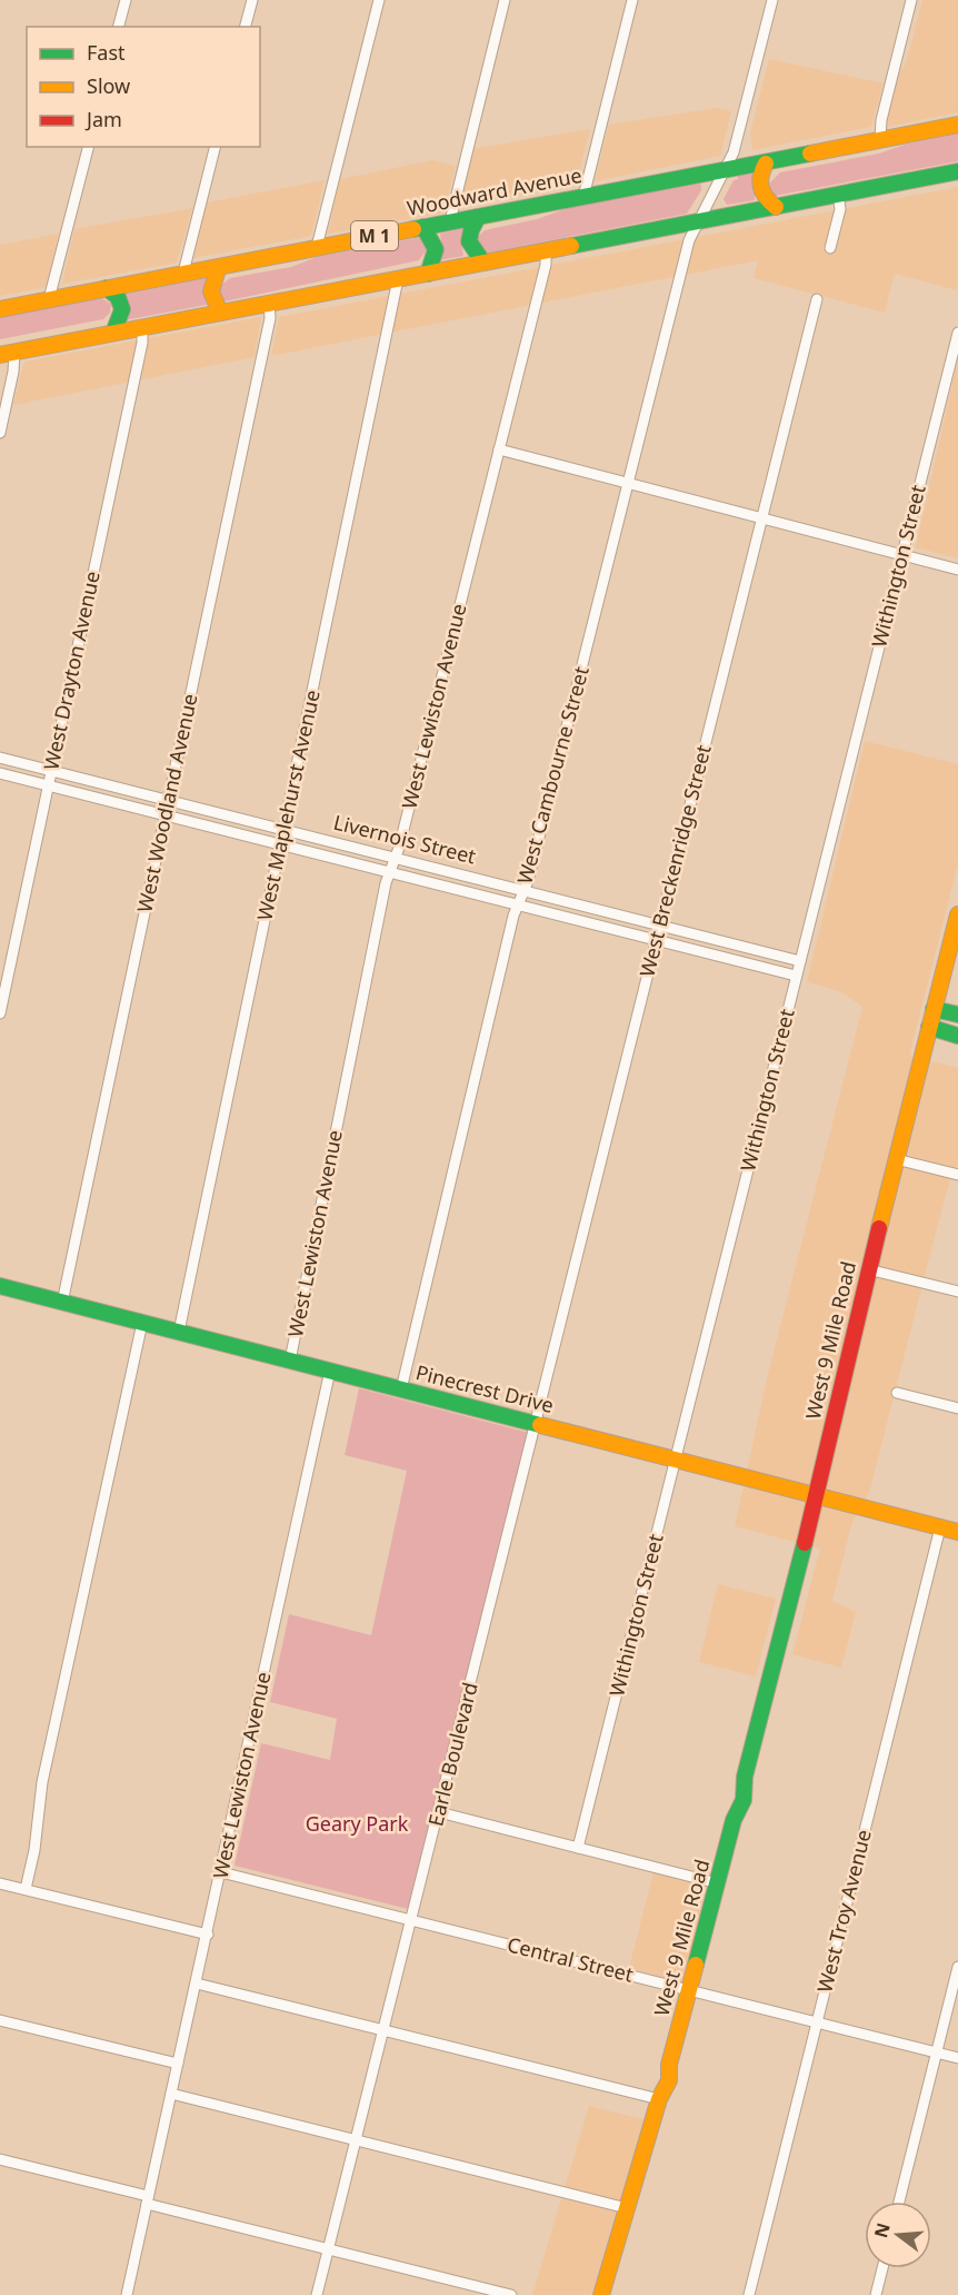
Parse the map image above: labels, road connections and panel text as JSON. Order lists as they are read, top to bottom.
{
  "streets": {
    "main road": [
      "Woodward Avenue",
      "M 1",
      "West 9 Mile Road",
      "Pinecrest Drive"
    ],
    "street": [
      "Withington Street",
      "West Drayton Avenue",
      "West Lewiston Avenue",
      "West Cambourne Street",
      "West Woodland Avenue",
      "West Maplehurst Avenue",
      "Livernois Street",
      "West Breckenridge Street",
      "Earle Boulevard",
      "West Troy Avenue",
      "Central Street"
    ]
  },
  "crossings": [
    ["Woodward Avenue", "West Cambourne Street"],
    ["M 1", "West Drayton Avenue"],
    ["M 1", "West Lewiston Avenue"],
    ["M 1", "West Cambourne Street"],
    ["M 1", "West Woodland Avenue"],
    ["M 1", "West Maplehurst Avenue"],
    ["Withington Street", "Livernois Street"],
    ["Withington Street", "Pinecrest Drive"],
    ["West Drayton Avenue", "Livernois Street"],
    ["West Lewiston Avenue", "Livernois Street"],
    ["West Lewiston Avenue", "Pinecrest Drive"],
    ["West Lewiston Avenue", "Central Street"],
    ["West Cambourne Street", "Livernois Street"],
    ["West Cambourne Street", "Pinecrest Drive"],
    ["West Woodland Avenue", "Livernois Street"],
    ["West Woodland Avenue", "Pinecrest Drive"],
    ["West Maplehurst Avenue", "Livernois Street"],
    ["West Maplehurst Avenue", "Pinecrest Drive"],
    ["Livernois Street", "West Breckenridge Street"],
    ["West Breckenridge Street", "Pinecrest Drive"],
    ["West Breckenridge Street", "Earle Boulevard"],
    ["West 9 Mile Road", "Pinecrest Drive"],
    ["West 9 Mile Road", "Central Street"],
    ["Pinecrest Drive", "Earle Boulevard"],
    ["Pinecrest Drive", "West Troy Avenue"],
    ["Earle Boulevard", "Central Street"],
    ["West Troy Avenue", "Central Street"]
  ],
  "parks": ["Geary Park"],
  "legend": ["Fast", "Slow", "Jam"],
  "north": "left"
}
